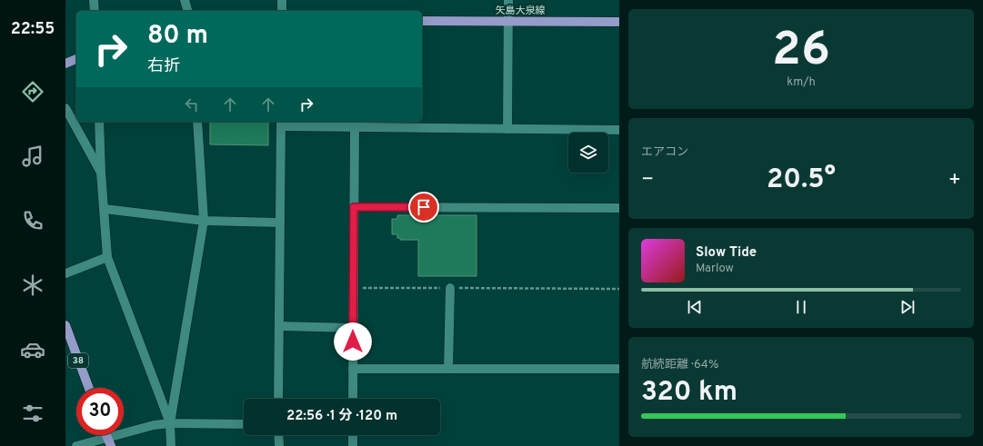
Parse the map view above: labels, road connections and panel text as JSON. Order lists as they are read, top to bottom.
{
  "streets": {
    "main road": ["矢島大泉線", "38"]
  },
  "page": {
    "tabs": "22:55",
    "tile": [
      ["26", "km/h"],
      "エアコン",
      ["航続距離 · 64%", "320 km"]
    ],
    "turn": ["80 m", "右折"],
    "heat": ["−", "20.5°", "+"],
    "song": ["Slow Tide", "Marlow"],
    "limit": "30",
    "trip": "22:56 · 1 分 · 120 m"
  }
}
